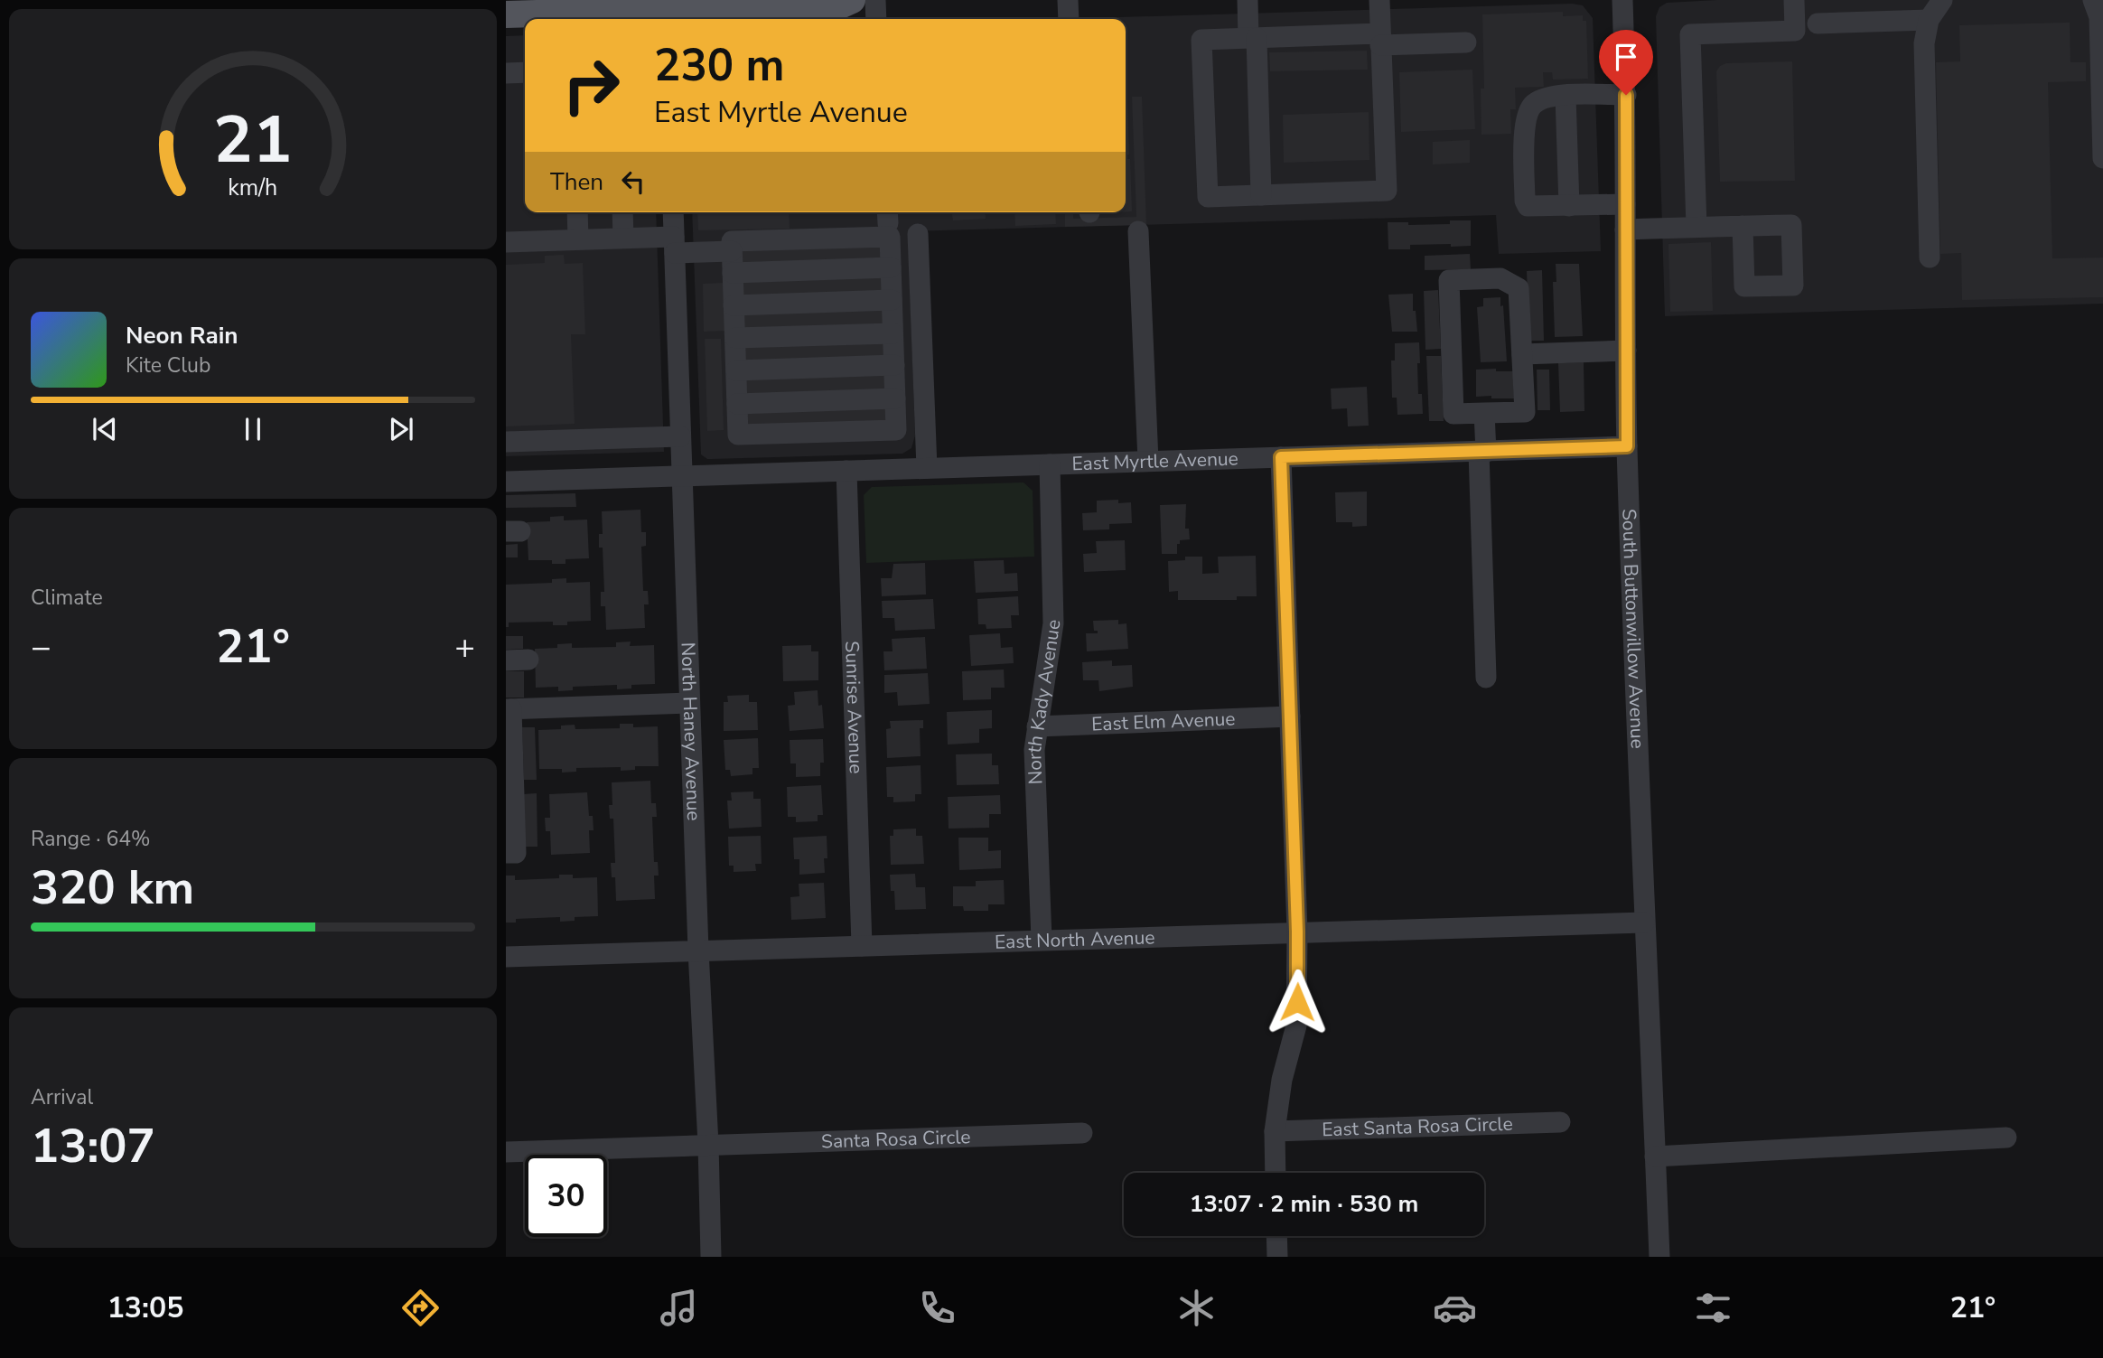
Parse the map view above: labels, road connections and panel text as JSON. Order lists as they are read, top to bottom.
{
  "streets": {
    "street": [
      "East Myrtle Avenue",
      "South Buttonwillow Avenue",
      "North Kady Avenue",
      "Sunrise Avenue",
      "East Elm Avenue",
      "North Haney Avenue",
      "East North Avenue",
      "East Santa Rosa Circle",
      "Santa Rosa Circle"
    ]
  },
  "crossings": [
    ["East Myrtle Avenue", "South Buttonwillow Avenue"],
    ["East Myrtle Avenue", "North Kady Avenue"],
    ["East Myrtle Avenue", "Sunrise Avenue"],
    ["East Myrtle Avenue", "North Haney Avenue"],
    ["South Buttonwillow Avenue", "East North Avenue"],
    ["North Kady Avenue", "East Elm Avenue"],
    ["North Kady Avenue", "East North Avenue"],
    ["Sunrise Avenue", "East North Avenue"],
    ["North Haney Avenue", "East North Avenue"],
    ["North Haney Avenue", "Santa Rosa Circle"]
  ],
  "page": {
    "turn": ["230 m", "East Myrtle Avenue"],
    "then": "Then",
    "song": ["Neon Rain", "Kite Club"],
    "tile": [
      "Climate",
      ["Range · 64%", "320 km"],
      ["Arrival", "13:07"]
    ],
    "heat": ["−", "21°", "+"],
    "limit": "30",
    "trip": "13:07 · 2 min · 530 m",
    "tabs": ["13:05", "21°"],
    "gauge": ["21", "km/h"]
  }
}
